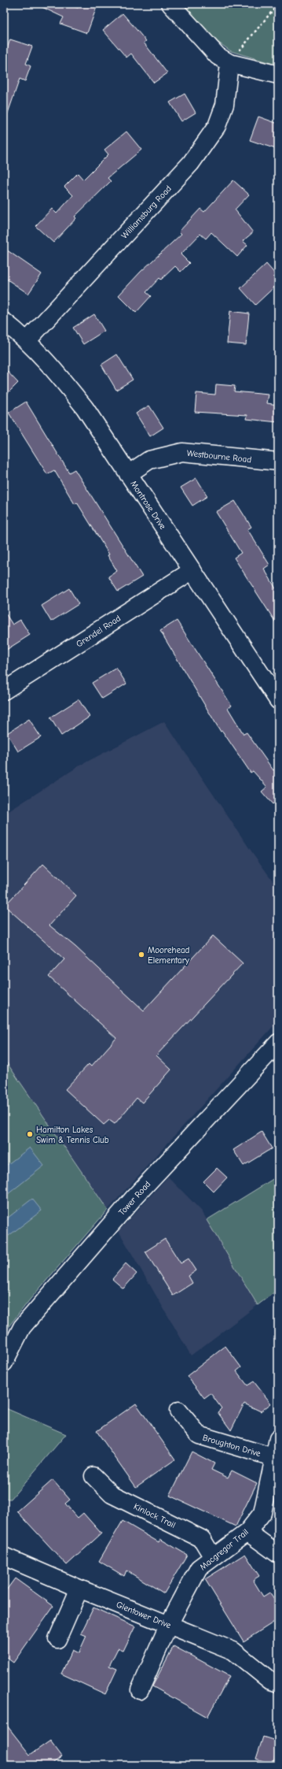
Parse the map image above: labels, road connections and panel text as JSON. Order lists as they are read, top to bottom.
{
  "streets": {
    "street": [
      "Williamsburg Road",
      "Westbourne Road",
      "Montrose Drive",
      "Grendel Road",
      "Tower Road",
      "Broughton Drive",
      "Kinlock Trail",
      "Macgregor Trail",
      "Glentower Drive"
    ]
  },
  "crossings": [
    ["Williamsburg Road", "Montrose Drive"],
    ["Westbourne Road", "Montrose Drive"],
    ["Montrose Drive", "Grendel Road"],
    ["Broughton Drive", "Macgregor Trail"],
    ["Kinlock Trail", "Macgregor Trail"],
    ["Macgregor Trail", "Glentower Drive"]
  ],
  "places": ["Moorehead Elementary", "Hamilton Lakes Swim & Tennis Club"]
}
